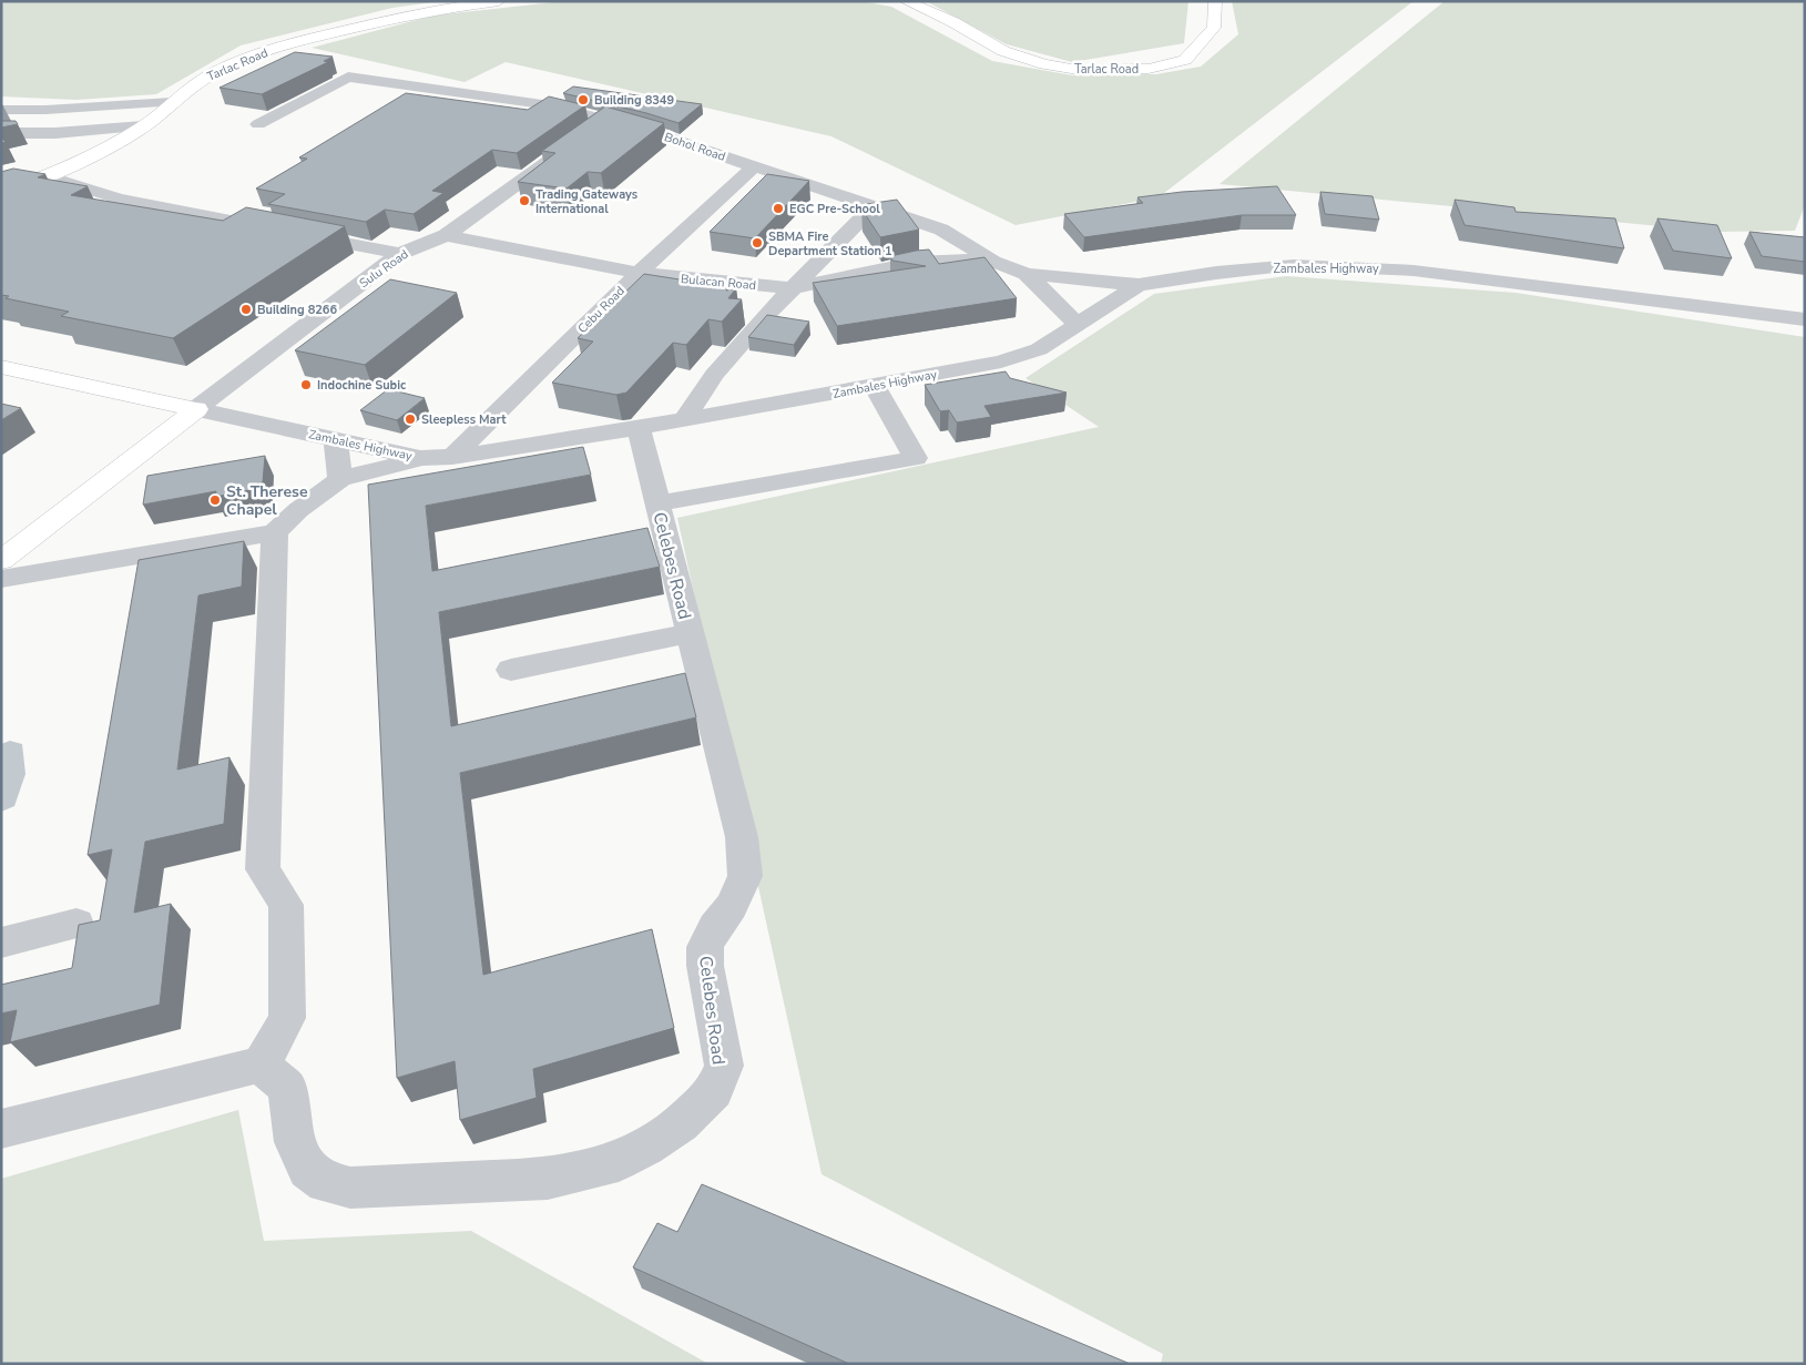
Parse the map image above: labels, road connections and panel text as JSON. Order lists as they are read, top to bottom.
{
  "streets": {
    "main road": ["Tarlac Road"],
    "street": [
      "Bohol Road",
      "Sulu Road",
      "Zambales Highway",
      "Bulacan Road",
      "Cebu Road",
      "Celebes Road"
    ]
  },
  "crossings": [
    ["Bohol Road", "Zambales Highway"],
    ["Bohol Road", "Bulacan Road"],
    ["Bohol Road", "Cebu Road"],
    ["Sulu Road", "Zambales Highway"],
    ["Sulu Road", "Bulacan Road"],
    ["Zambales Highway", "Cebu Road"],
    ["Zambales Highway", "Celebes Road"],
    ["Bulacan Road", "Cebu Road"]
  ],
  "places": [
    "Building 8349",
    "Trading Gateways International",
    "EGC Pre-School",
    "SBMA Fire Department Station 1",
    "Building 8266",
    "Indochine Subic",
    "Sleepless Mart",
    "St. Therese Chapel"
  ]
}
